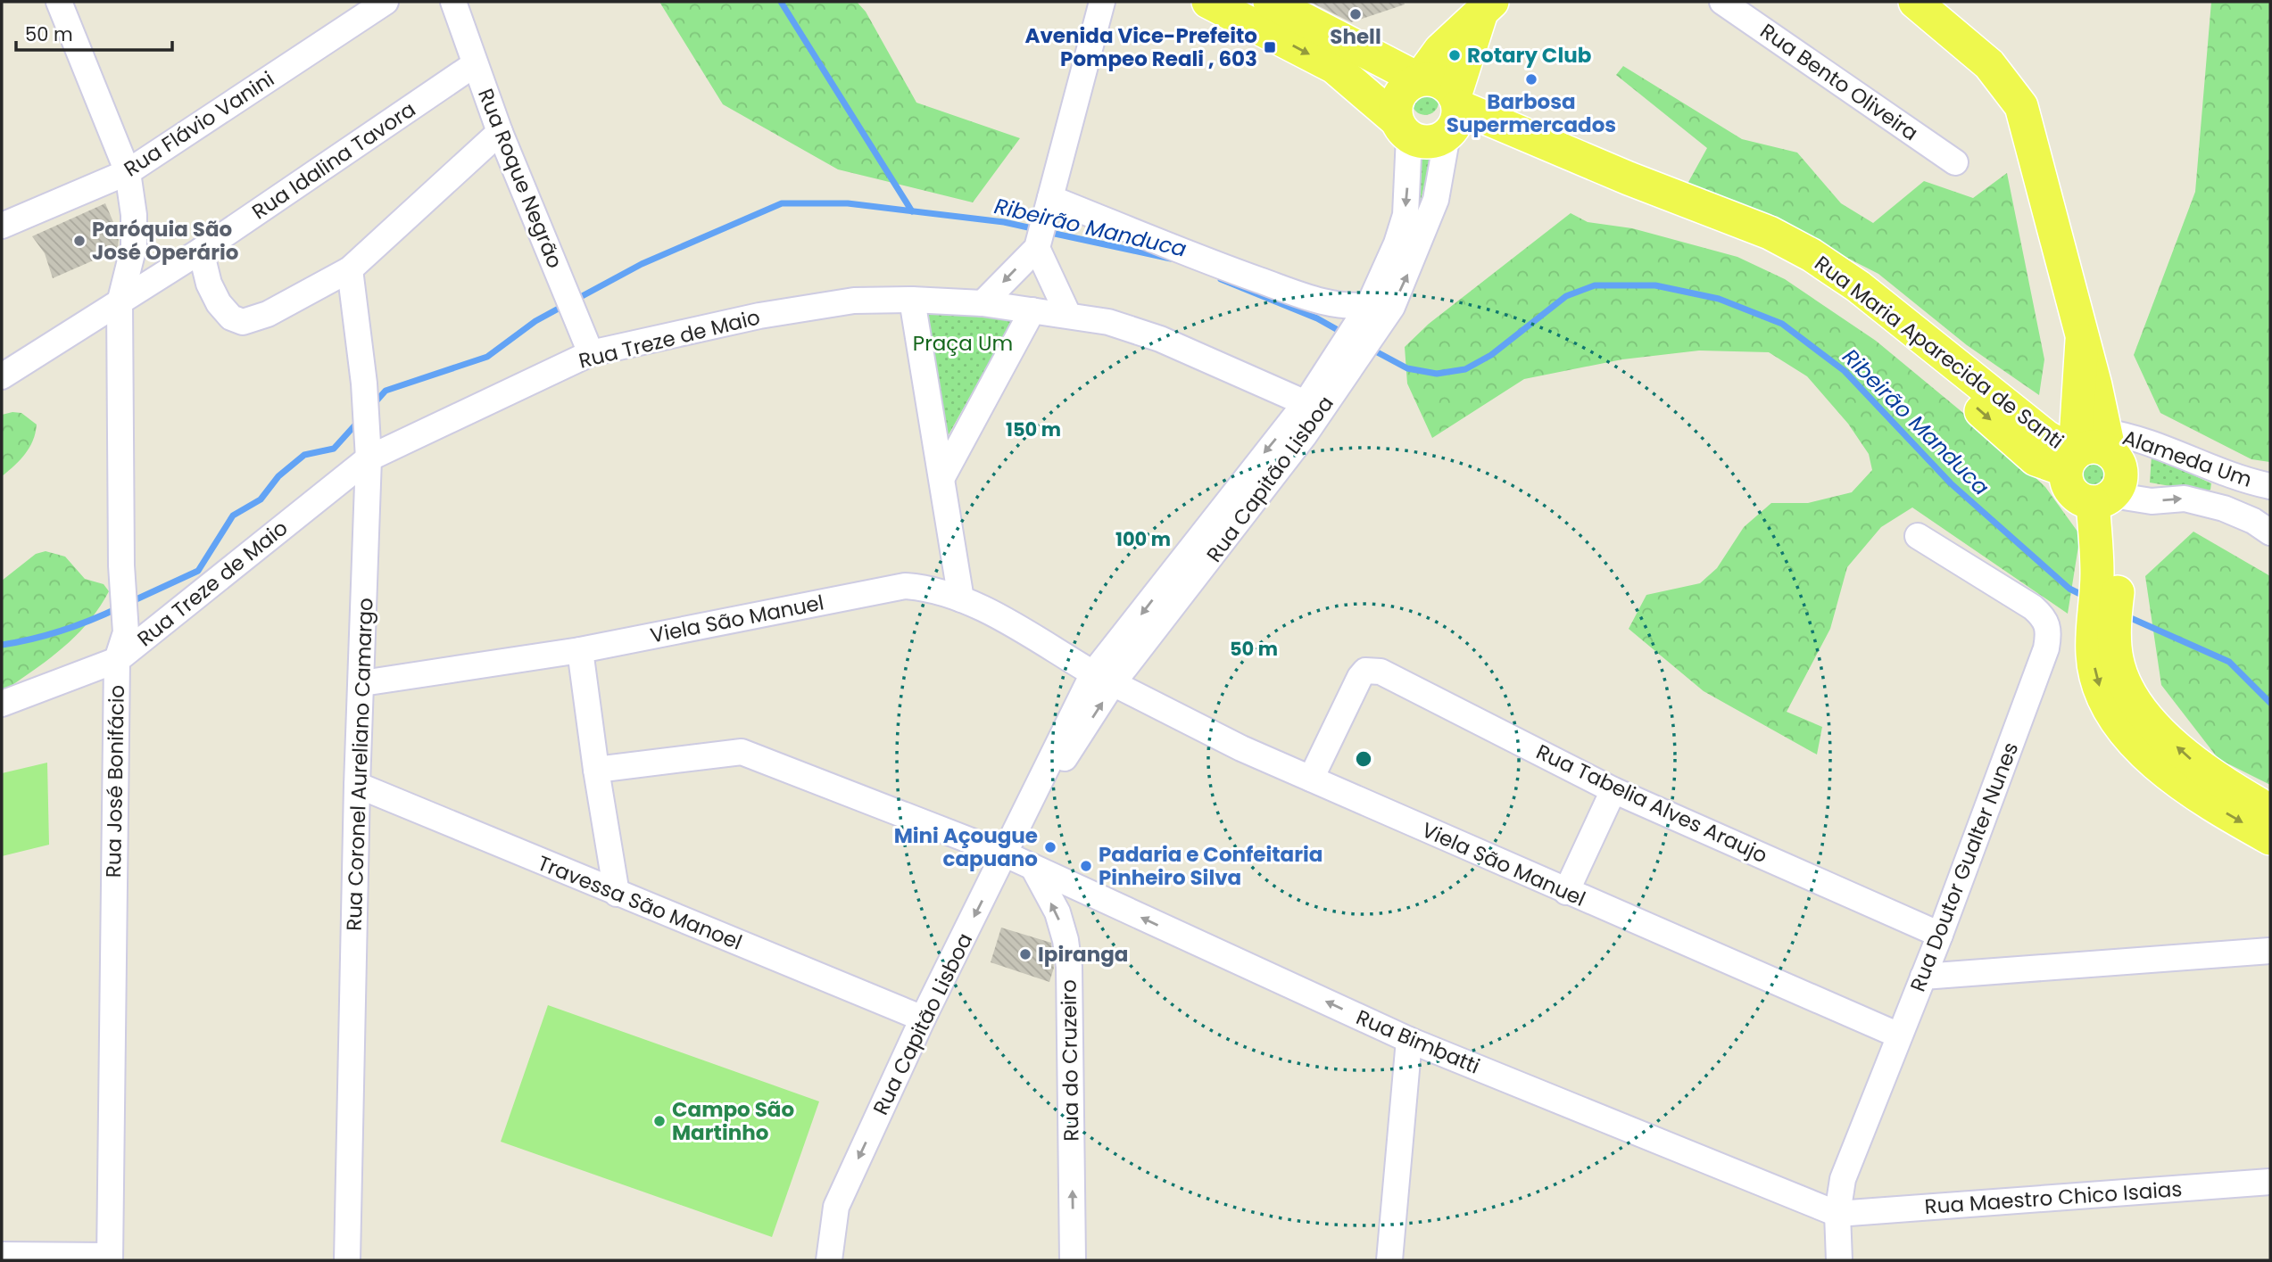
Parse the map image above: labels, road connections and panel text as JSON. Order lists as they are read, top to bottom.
{
  "streets": {
    "main road": ["Rua Maria Aparecida de Santi"],
    "street": [
      "Rua Bento Oliveira",
      "Rua Flávio Vanini",
      "Rua Idalina Tavora",
      "Rua Roque Negrão",
      "Rua Treze de Maio",
      "Alameda Um",
      "Rua Capitão Lisboa",
      "Viela São Manuel",
      "Rua Coronel Aureliano Camargo",
      "Rua José Bonifácio",
      "Rua Tabelia Alves Araujo",
      "Rua Doutor Gualter Nunes",
      "Travessa São Manoel",
      "Rua Bimbatti",
      "Rua do Cruzeiro",
      "Rua Maestro Chico Isaias"
    ]
  },
  "crossings": [
    ["Rua Flávio Vanini", "Rua José Bonifácio"],
    ["Rua Idalina Tavora", "Rua Roque Negrão"],
    ["Rua Idalina Tavora", "Rua José Bonifácio"],
    ["Rua Roque Negrão", "Rua Treze de Maio"],
    ["Rua Treze de Maio", "Rua Capitão Lisboa"],
    ["Rua Treze de Maio", "Rua Coronel Aureliano Camargo"],
    ["Rua Treze de Maio", "Rua José Bonifácio"],
    ["Rua Maria Aparecida de Santi", "Alameda Um"],
    ["Rua Maria Aparecida de Santi", "Rua Capitão Lisboa"],
    ["Rua Capitão Lisboa", "Viela São Manuel"],
    ["Rua Capitão Lisboa", "Travessa São Manoel"],
    ["Rua Capitão Lisboa", "Rua Bimbatti"],
    ["Viela São Manuel", "Rua Coronel Aureliano Camargo"],
    ["Viela São Manuel", "Rua Tabelia Alves Araujo"],
    ["Viela São Manuel", "Rua Doutor Gualter Nunes"],
    ["Rua Coronel Aureliano Camargo", "Travessa São Manoel"],
    ["Rua Tabelia Alves Araujo", "Rua Doutor Gualter Nunes"],
    ["Rua Doutor Gualter Nunes", "Rua Bimbatti"],
    ["Rua Doutor Gualter Nunes", "Rua Maestro Chico Isaias"],
    ["Rua Bimbatti", "Rua do Cruzeiro"],
    ["Rua Bimbatti", "Rua Maestro Chico Isaias"]
  ],
  "one_way": ["Rua do Cruzeiro"],
  "water": ["Ribeirão Manduca"],
  "parks": ["Praça Um"],
  "places": {
    "other": [
      "Shell",
      "Rotary Club",
      "Barbosa Supermercados",
      "Paróquia São José Operário",
      "Mini Açougue capuano",
      "Padaria e Confeitaria Pinheiro Silva",
      "Ipiranga",
      "Campo São Martinho"
    ],
    "transit": ["Avenida Vice-Prefeito Pompeo Reali , 603"]
  },
  "scale_bar": "50 m",
  "rings": ["150 m", "100 m", "50 m"]
}
